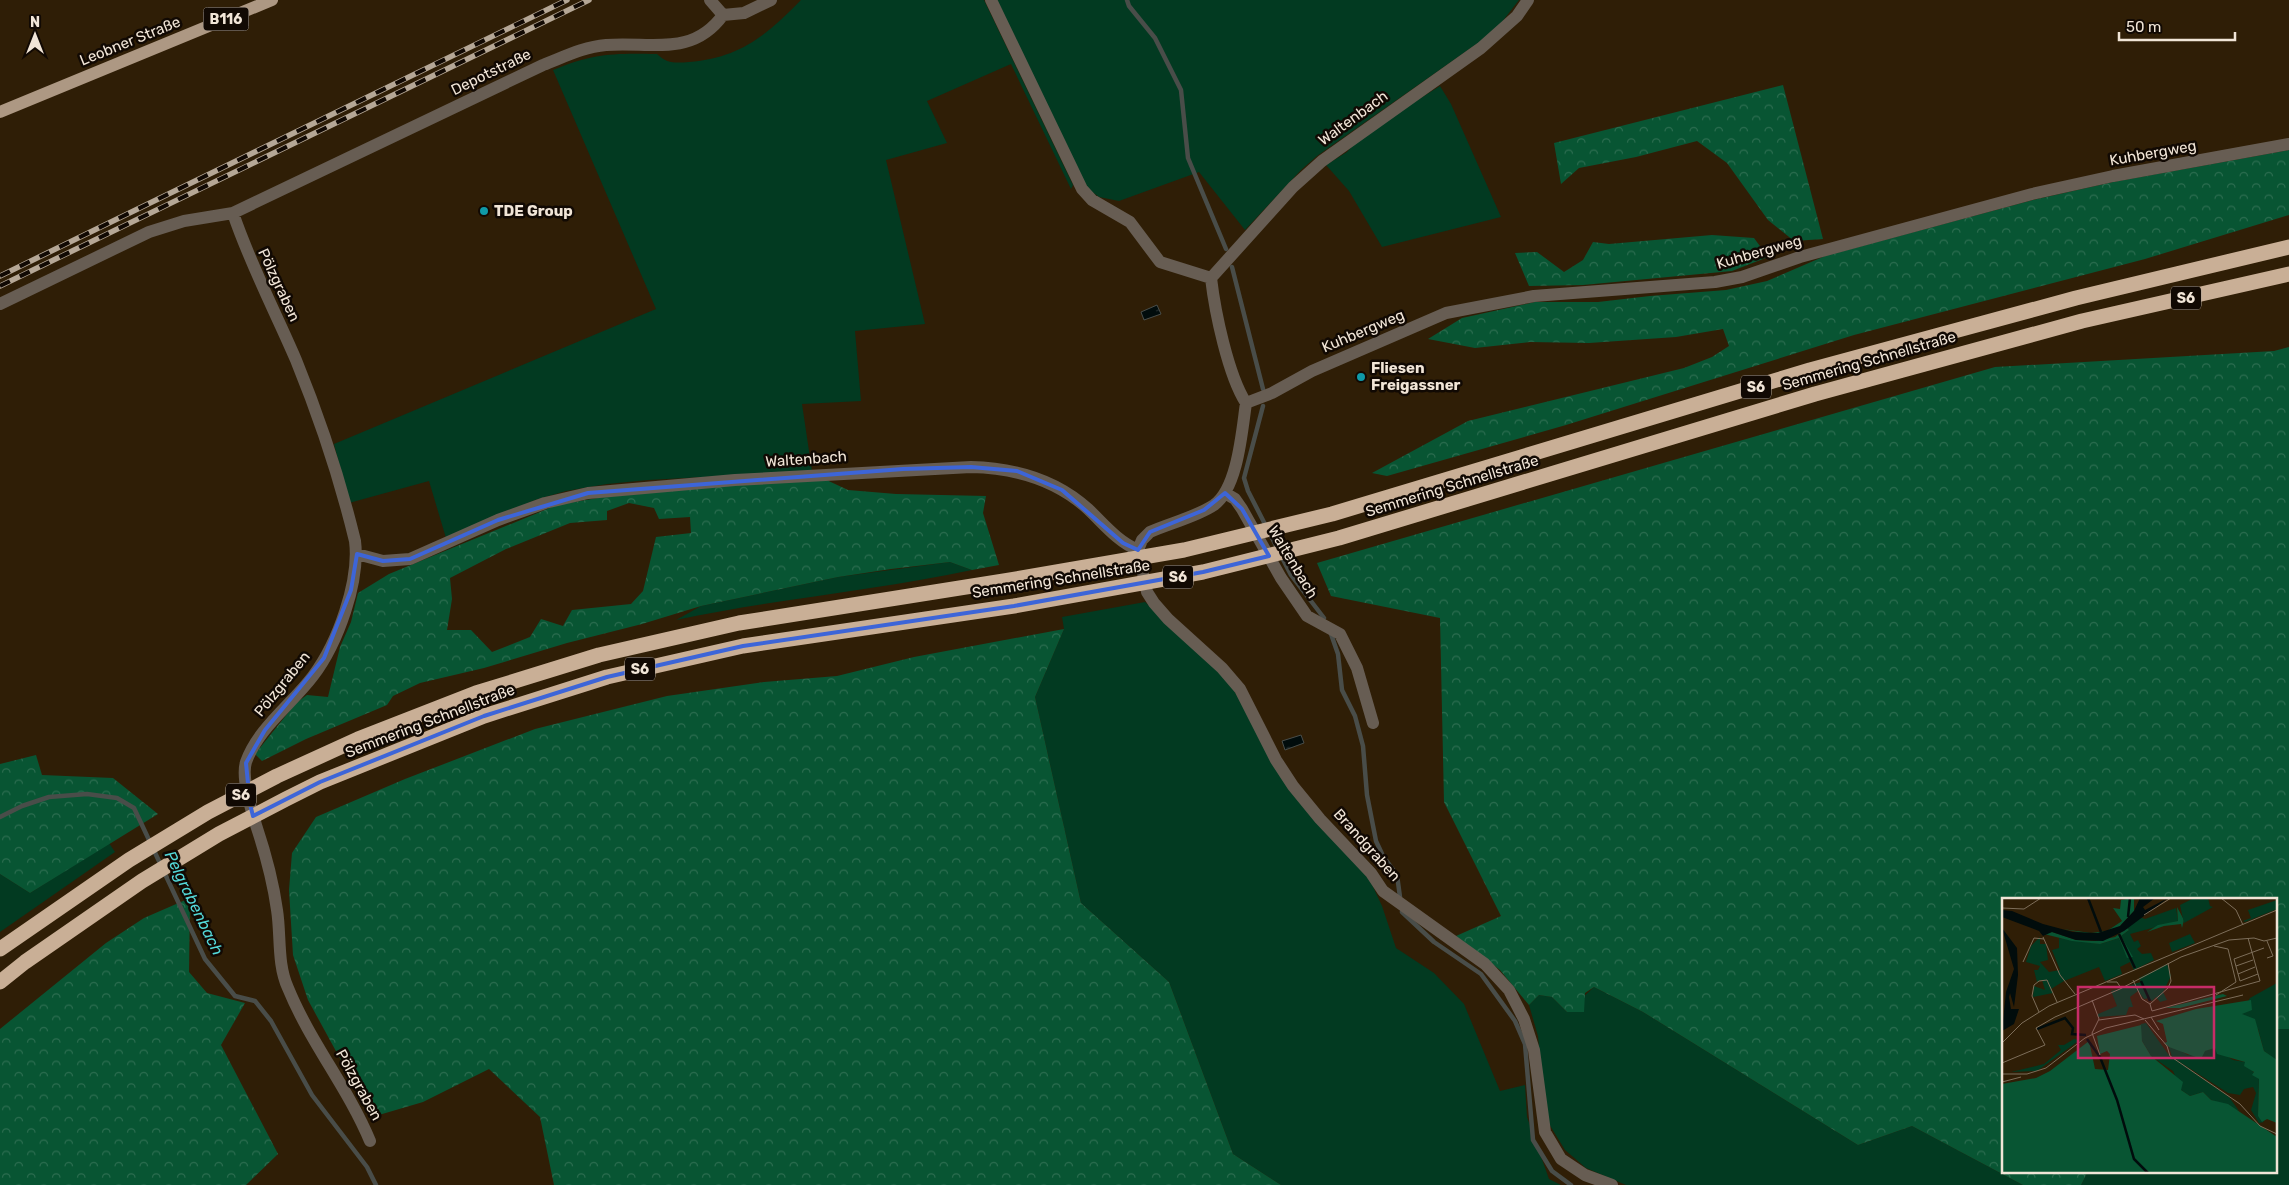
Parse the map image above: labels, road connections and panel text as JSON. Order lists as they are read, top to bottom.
{
  "streets": {
    "highway": ["S6", "Semmering Schnellstraße"],
    "main road": ["B116", "Leobner Straße"],
    "street": [
      "Depotstraße",
      "Waltenbach",
      "Kuhbergweg",
      "Pölzgraben",
      "Brandgraben"
    ]
  },
  "crossings": [
    ["Depotstraße", "Pölzgraben"],
    ["Waltenbach", "Pölzgraben"],
    ["Waltenbach", "Brandgraben"]
  ],
  "water": ["Pelgrabenbach"],
  "places": ["TDE Group", "Fliesen Freigassner"],
  "scale_bar": "50 m",
  "north": "top"
}
